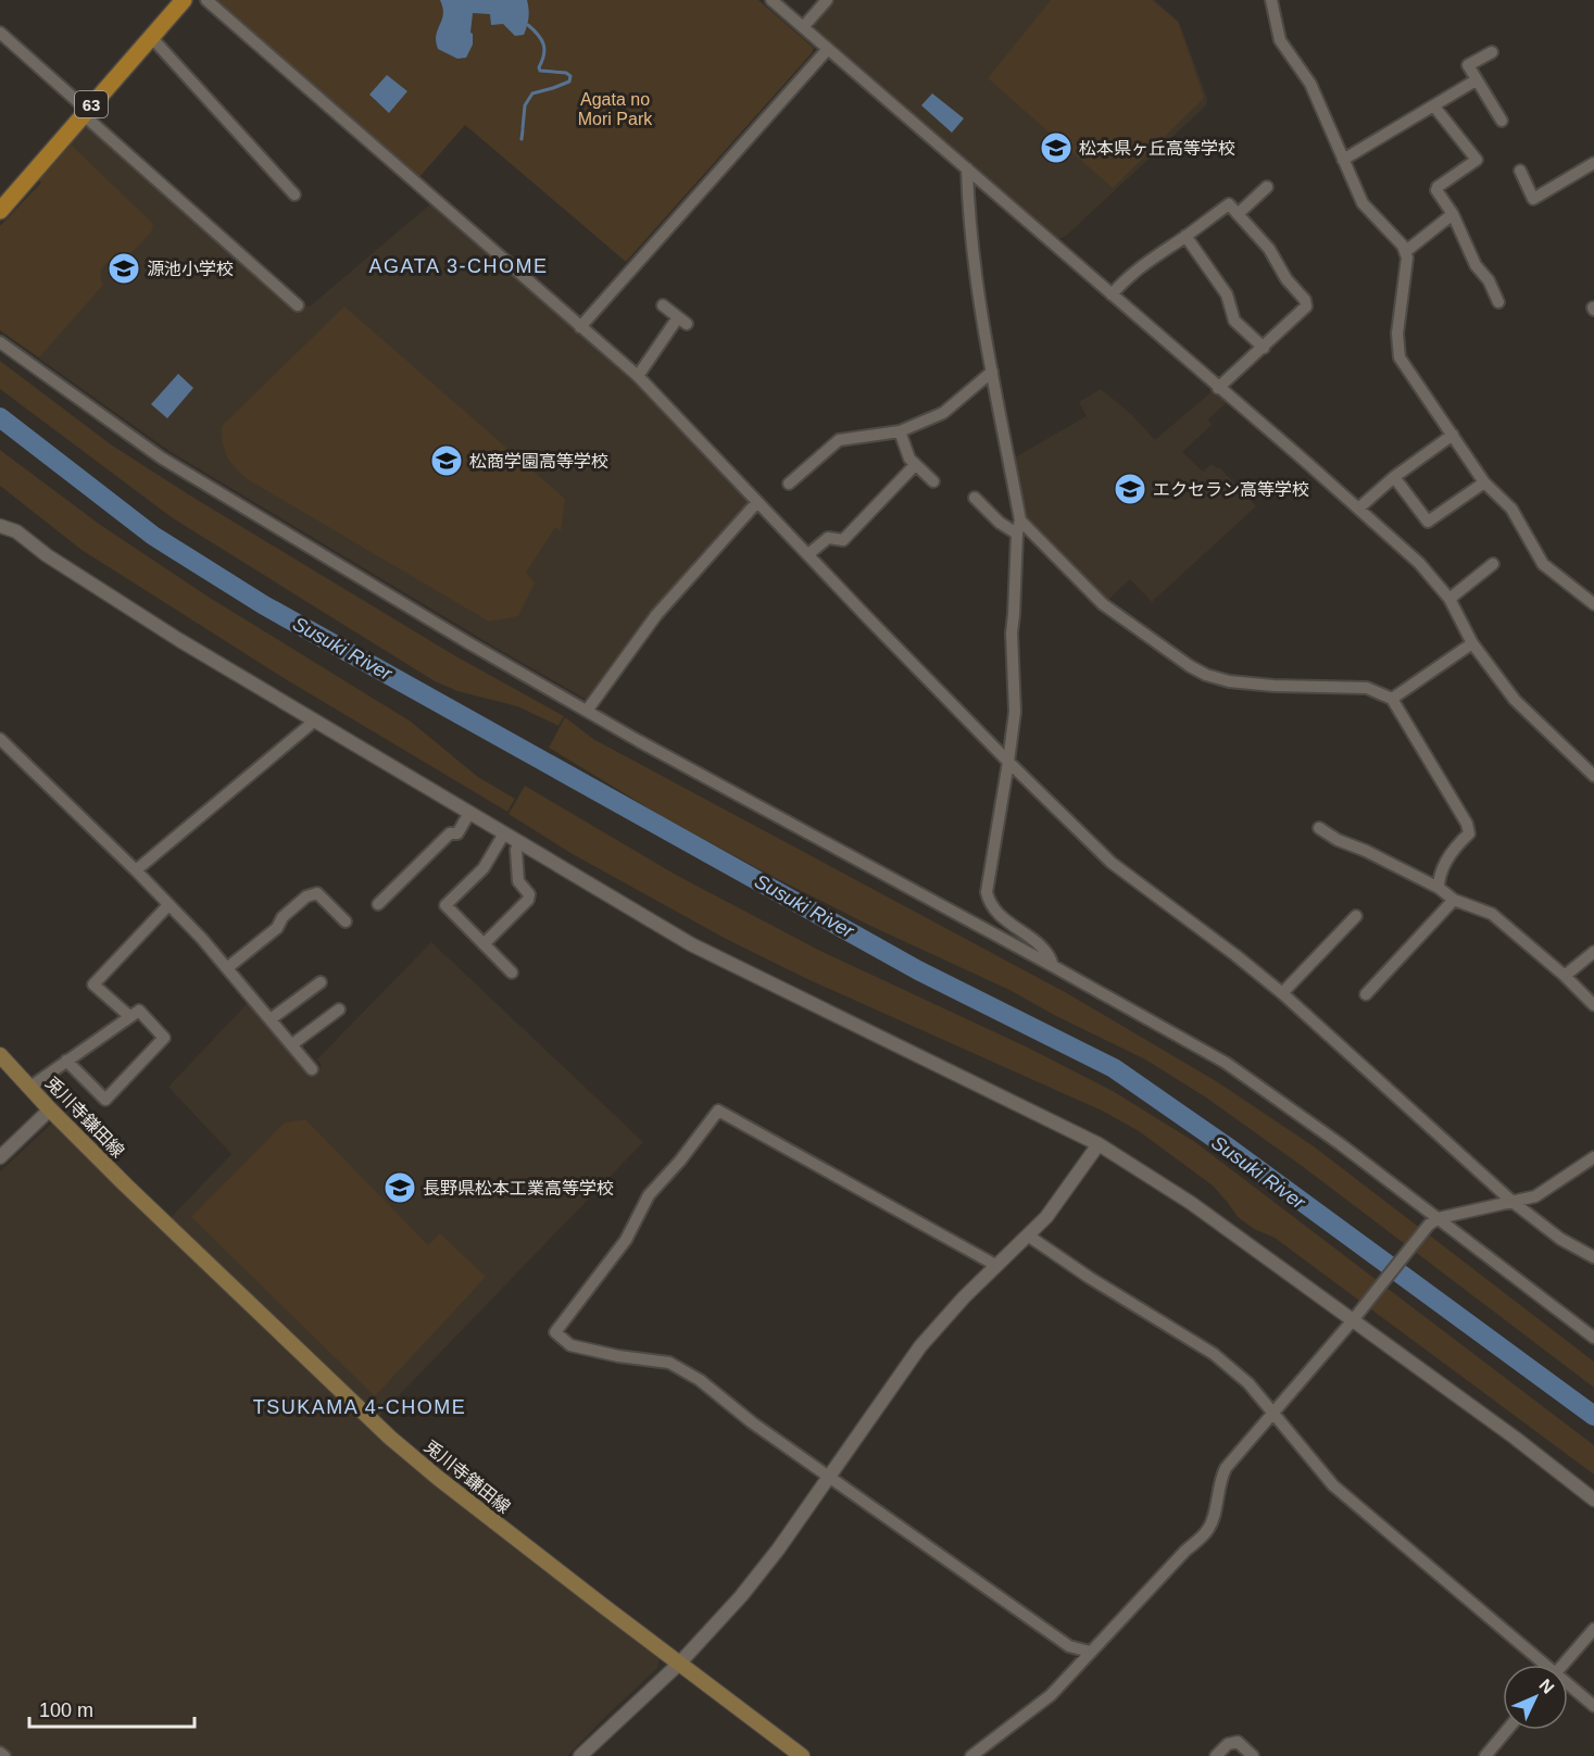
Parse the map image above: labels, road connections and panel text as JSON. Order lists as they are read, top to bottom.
{
  "streets": {
    "main road": ["63", "兎川寺鎌田線"]
  },
  "districts": ["AGATA 3-CHOME", "TSUKAMA 4-CHOME"],
  "water": ["Susuki River"],
  "parks": ["Agata no Mori Park"],
  "places": {
    "school or university": [
      "松本県ヶ丘高等学校",
      "源池小学校",
      "松商学園高等学校",
      "エクセラン高等学校",
      "長野県松本工業高等学校"
    ]
  },
  "scale_bar": "100 m",
  "north": "top right"
}
